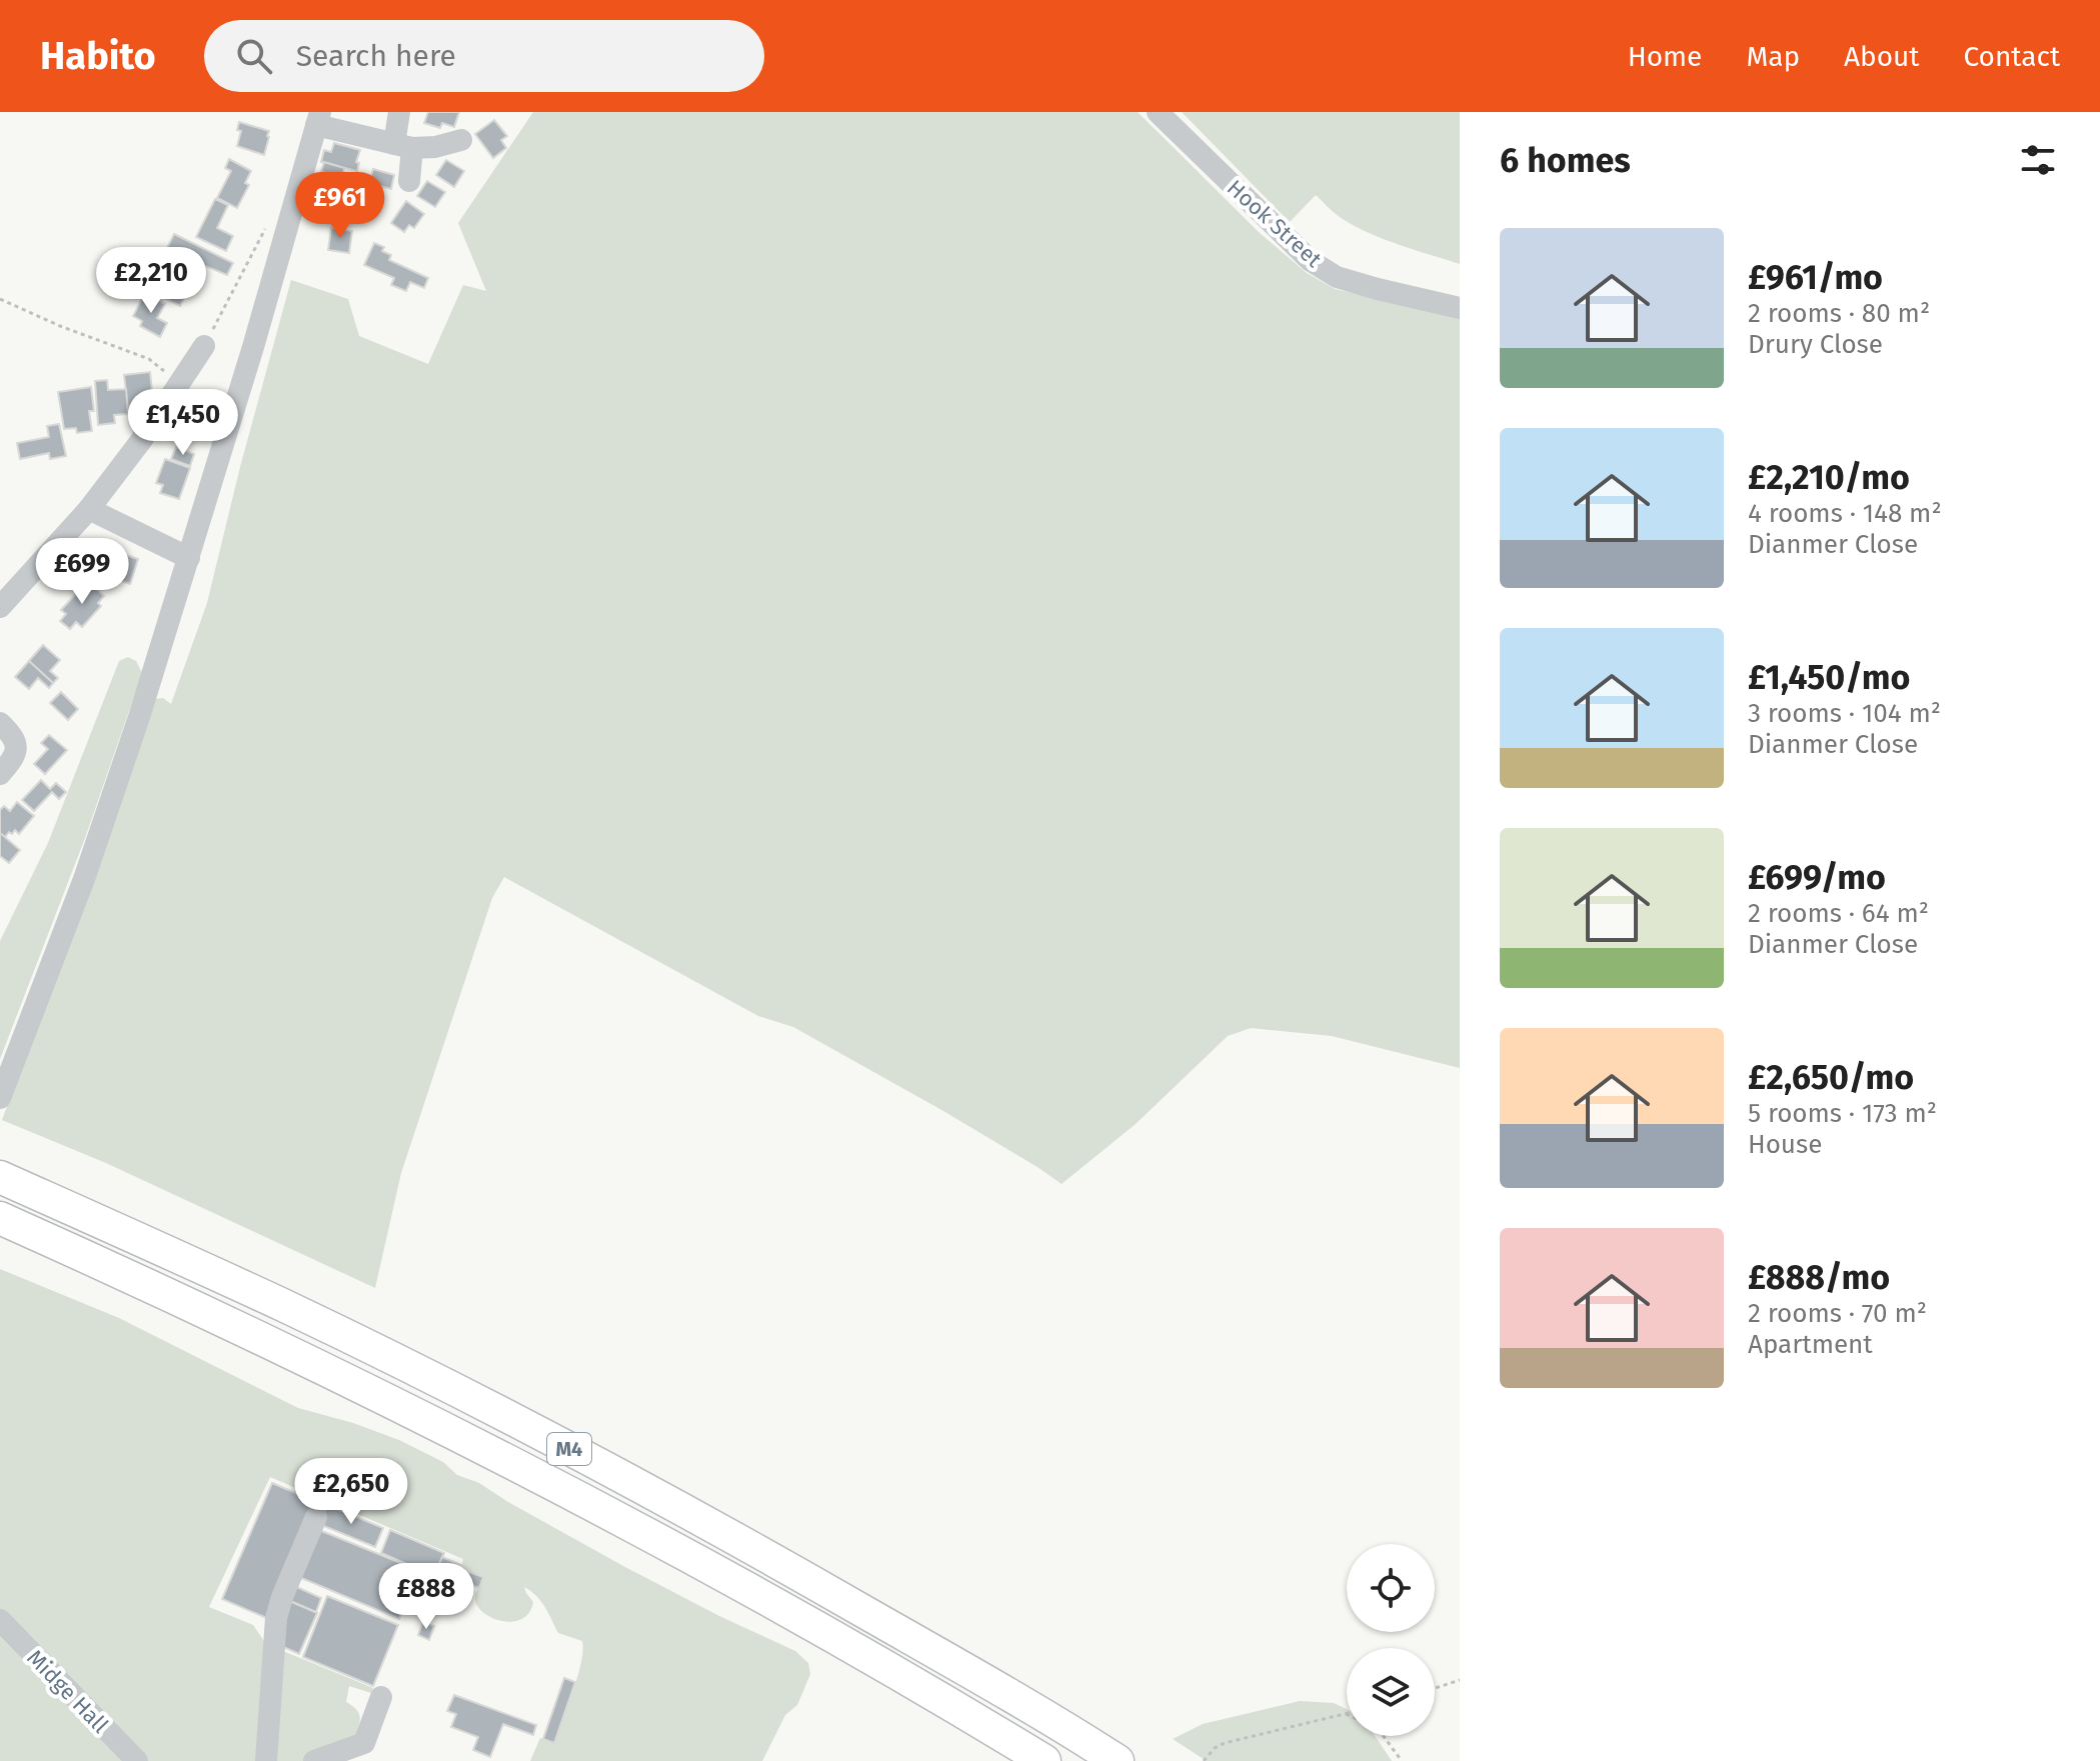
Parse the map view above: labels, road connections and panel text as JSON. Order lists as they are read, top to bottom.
{
  "streets": {
    "highway": ["M4"],
    "street": ["Hook Street", "Midge Hall"]
  },
  "page": {
    "header": "Habito",
    "search": "Search here",
    "nav": [
      "Home",
      "Map",
      "About",
      "Contact"
    ],
    "heading": "6 homes",
    "price": [
      "£961",
      "£2,210",
      "£1,450",
      "£699",
      "£2,650",
      "£888"
    ],
    "list": [
      {
        "name": "£961/mo",
        "note": "2 rooms · 80 m² · Drury Close"
      },
      {
        "name": "£2,210/mo",
        "note": "4 rooms · 148 m² · Dianmer Close"
      },
      {
        "name": "£1,450/mo",
        "note": "3 rooms · 104 m² · Dianmer Close"
      },
      {
        "name": "£699/mo",
        "note": "2 rooms · 64 m² · Dianmer Close"
      },
      {
        "name": "£2,650/mo",
        "note": "5 rooms · 173 m² · House"
      },
      {
        "name": "£888/mo",
        "note": "2 rooms · 70 m² · Apartment"
      }
    ]
  }
}
